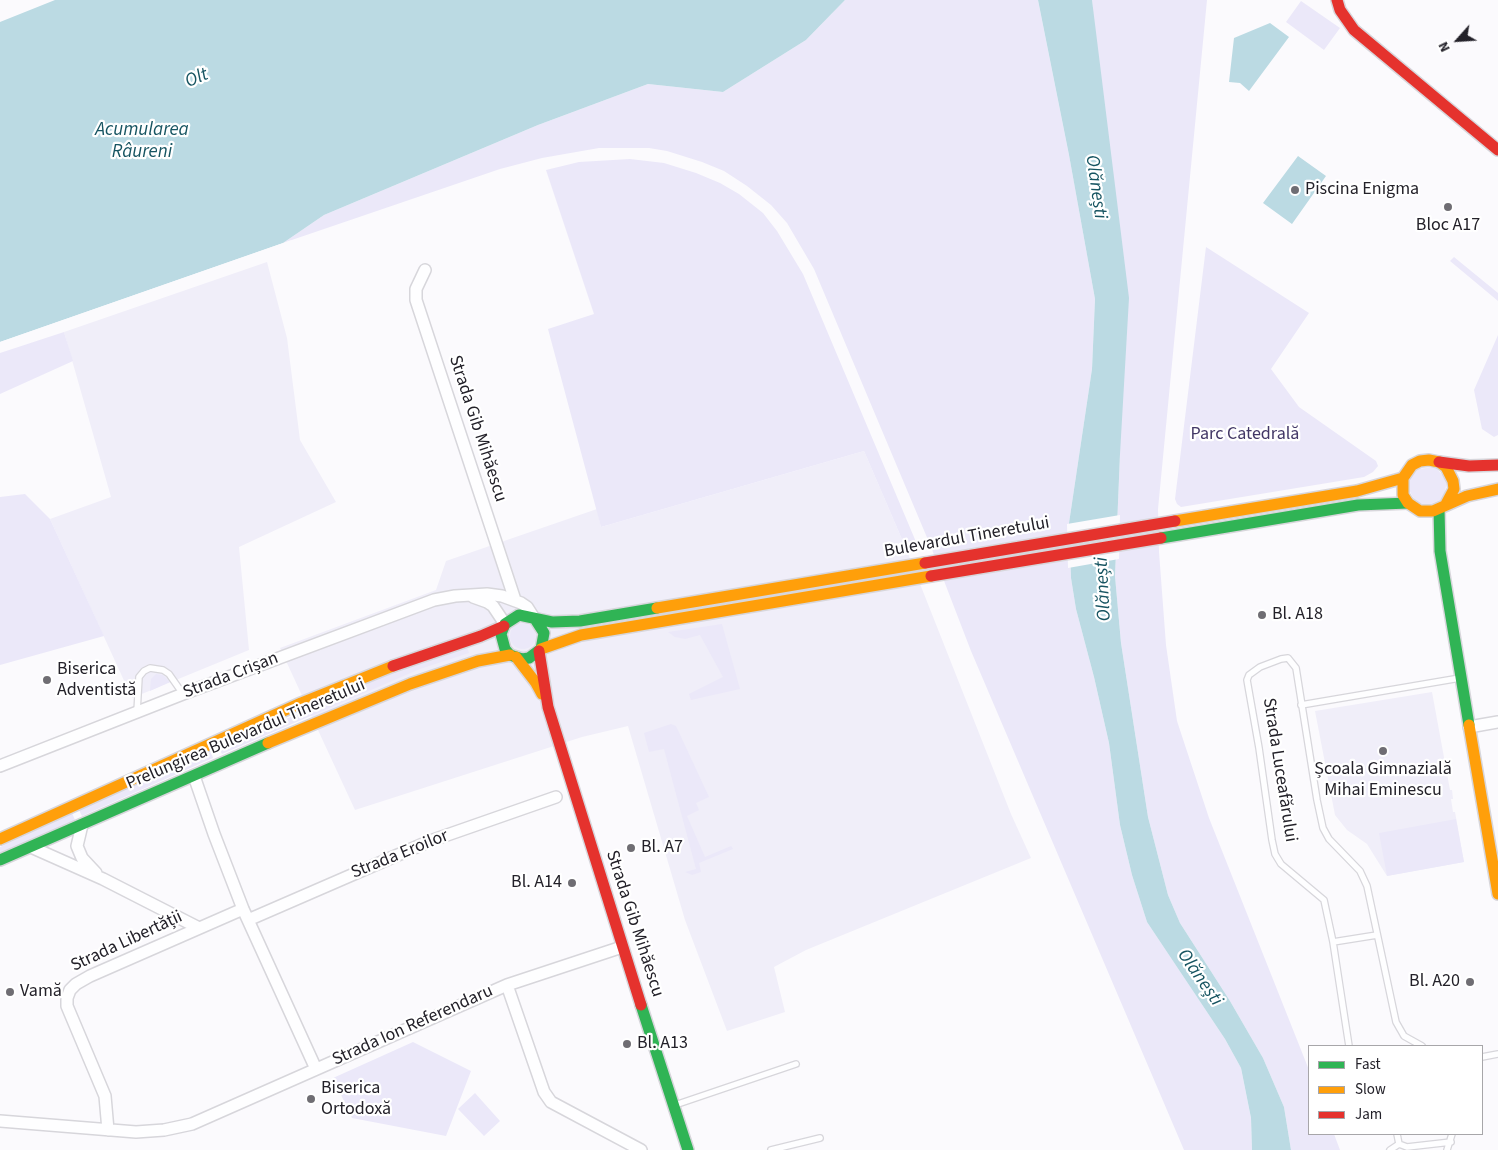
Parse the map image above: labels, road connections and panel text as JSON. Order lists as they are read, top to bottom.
{
  "streets": {
    "main road": ["Strada Gib Mihăescu", "Bulevardul Tineretului", "Prelungirea Bulevardul Tineretului"],
    "street": [
      "Strada Crișan",
      "Strada Eroilor",
      "Strada Libertății",
      "Strada Ion Referendaru"
    ],
    "lane": ["Strada Luceafărului"]
  },
  "crossings": [
    ["Strada Gib Mihăescu", "Bulevardul Tineretului"],
    ["Strada Gib Mihăescu", "Strada Crișan"],
    ["Strada Gib Mihăescu", "Prelungirea Bulevardul Tineretului"],
    ["Strada Gib Mihăescu", "Strada Ion Referendaru"],
    ["Bulevardul Tineretului", "Strada Crișan"],
    ["Bulevardul Tineretului", "Prelungirea Bulevardul Tineretului"],
    ["Strada Crișan", "Prelungirea Bulevardul Tineretului"],
    ["Prelungirea Bulevardul Tineretului", "Strada Libertății"],
    ["Strada Eroilor", "Strada Libertății"],
    ["Strada Libertății", "Strada Ion Referendaru"]
  ],
  "water": ["Olt", "Acumularea Râureni", "Olănești"],
  "parks": ["Parc Catedrală"],
  "places": [
    "Piscina Enigma",
    "Bloc A17",
    "Bl. A18",
    "Biserica Adventistă",
    "Școala Gimnazială Mihai Eminescu",
    "Bl. A7",
    "Bl. A14",
    "Bl. A20",
    "Vamă",
    "Bl. A13",
    "Biserica Ortodoxă"
  ],
  "legend": ["Fast", "Slow", "Jam"],
  "north": "bottom left"
}
